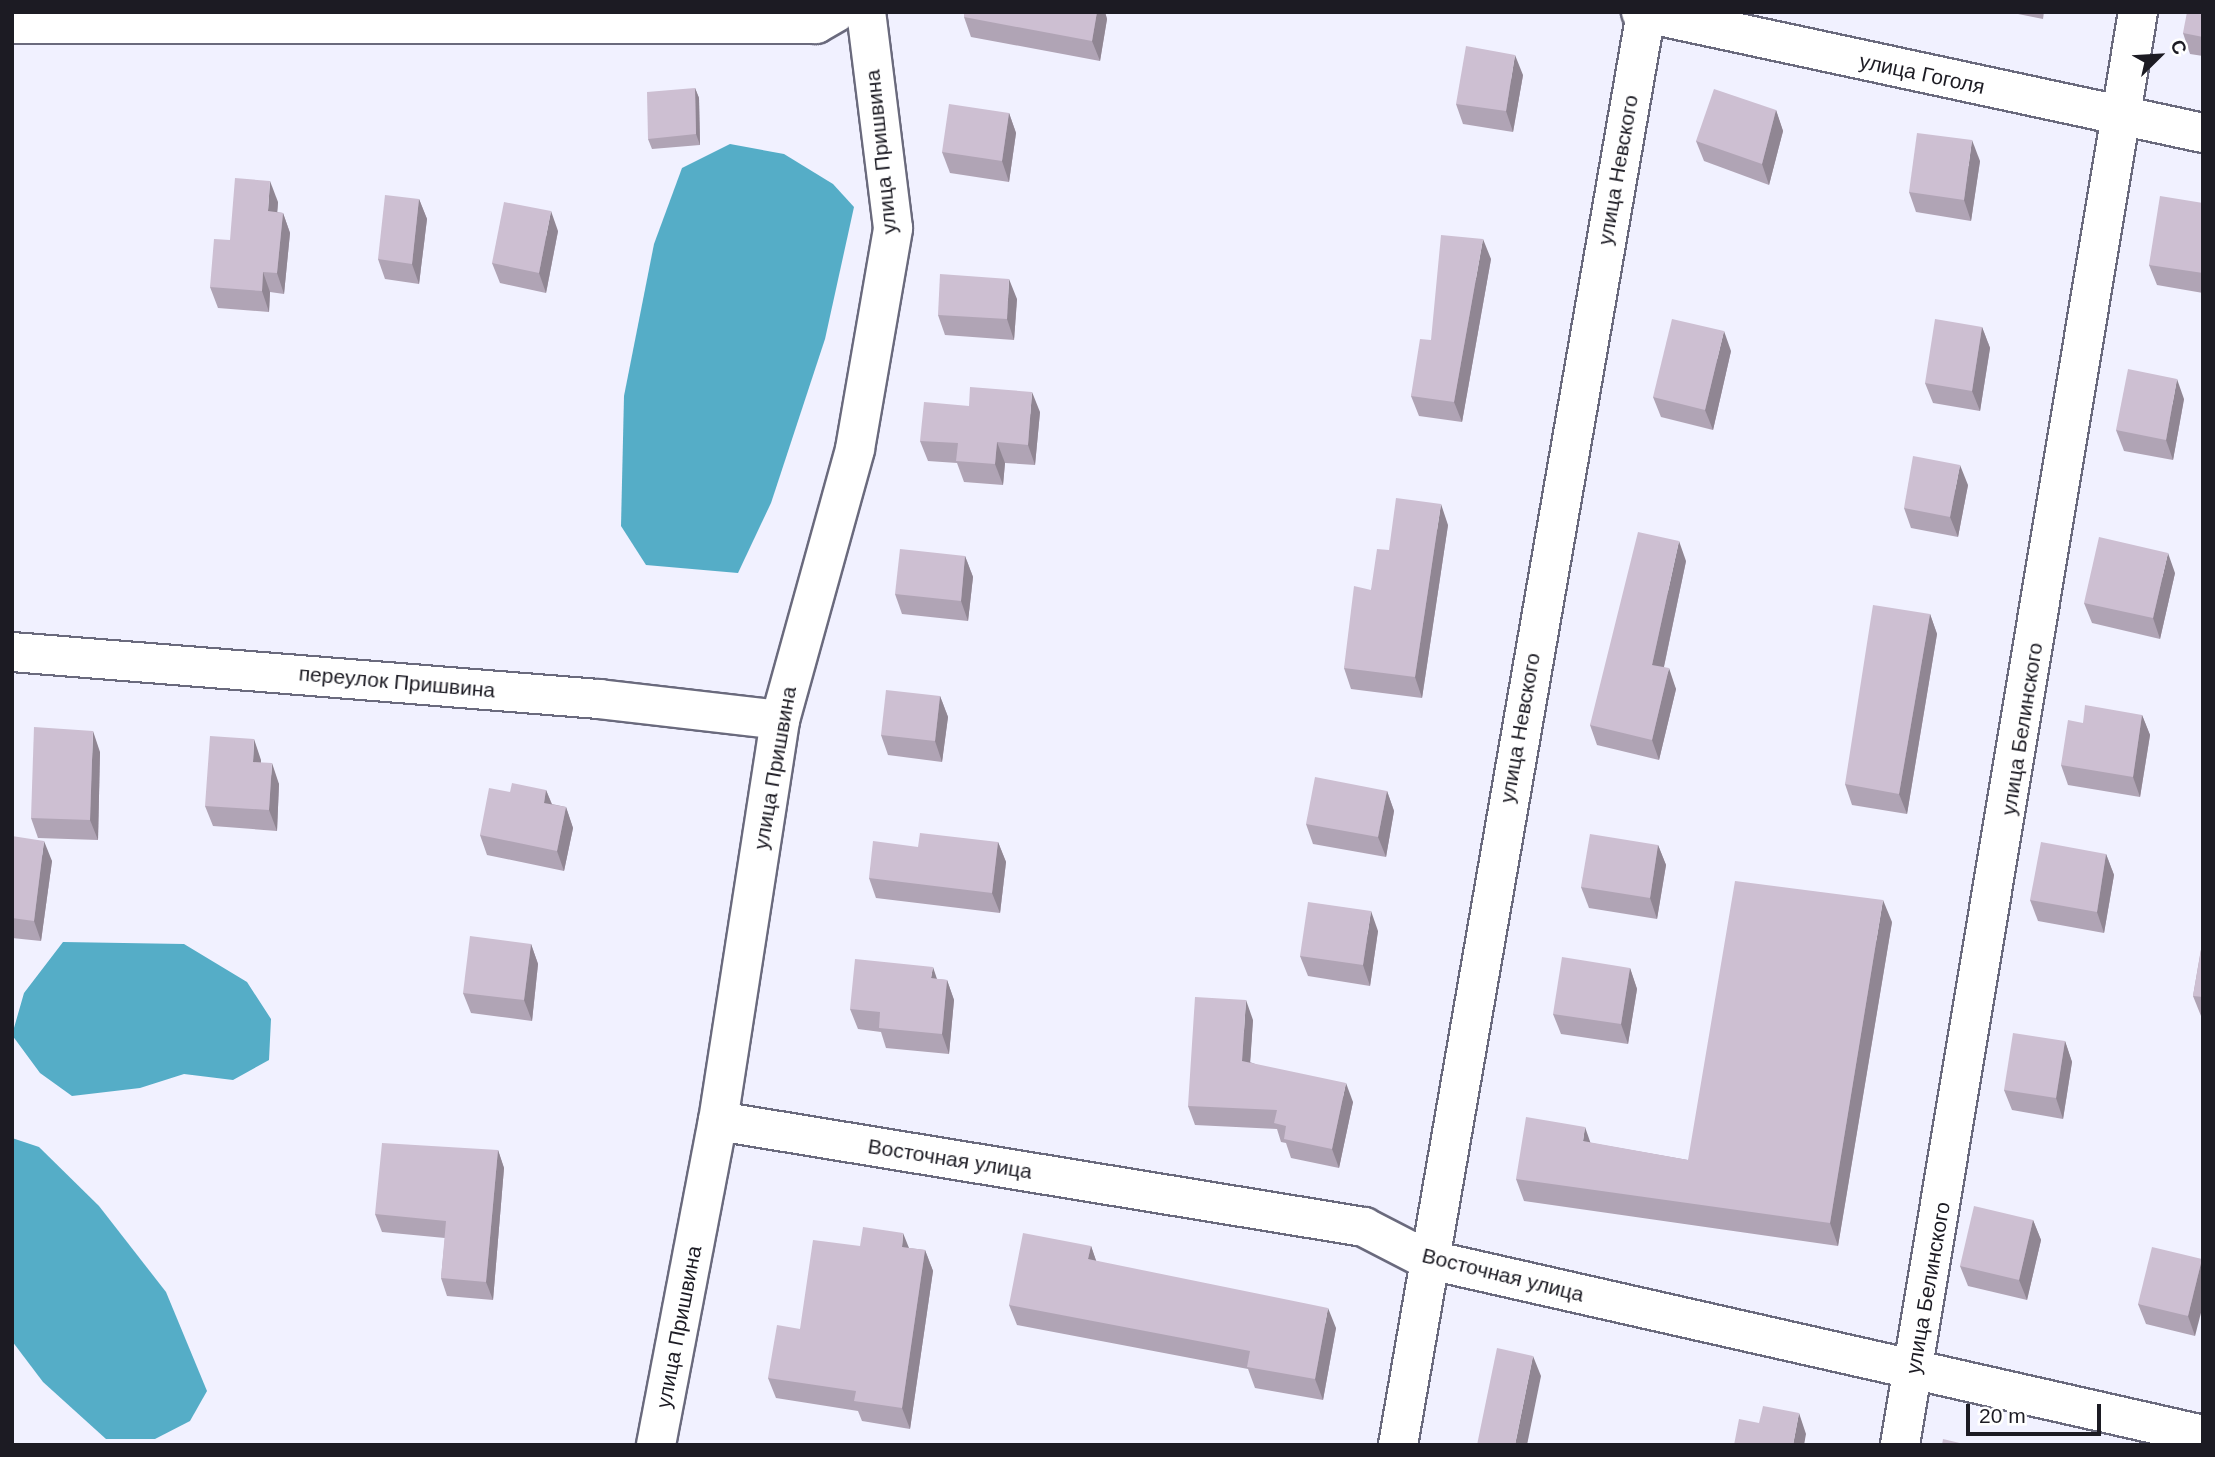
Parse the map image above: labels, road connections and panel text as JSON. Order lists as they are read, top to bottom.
{
  "streets": {
    "street": [
      "улица Гоголя",
      "улица Пришвина",
      "улица Невского",
      "переулок Пришвина",
      "улица Белинского",
      "Восточная улица"
    ]
  },
  "crossings": [
    ["улица Гоголя", "улица Невского"],
    ["улица Гоголя", "улица Белинского"],
    ["улица Пришвина", "переулок Пришвина"],
    ["улица Пришвина", "Восточная улица"],
    ["улица Невского", "Восточная улица"],
    ["улица Белинского", "Восточная улица"]
  ],
  "scale_bar": "20 m",
  "north": "top right"
}
